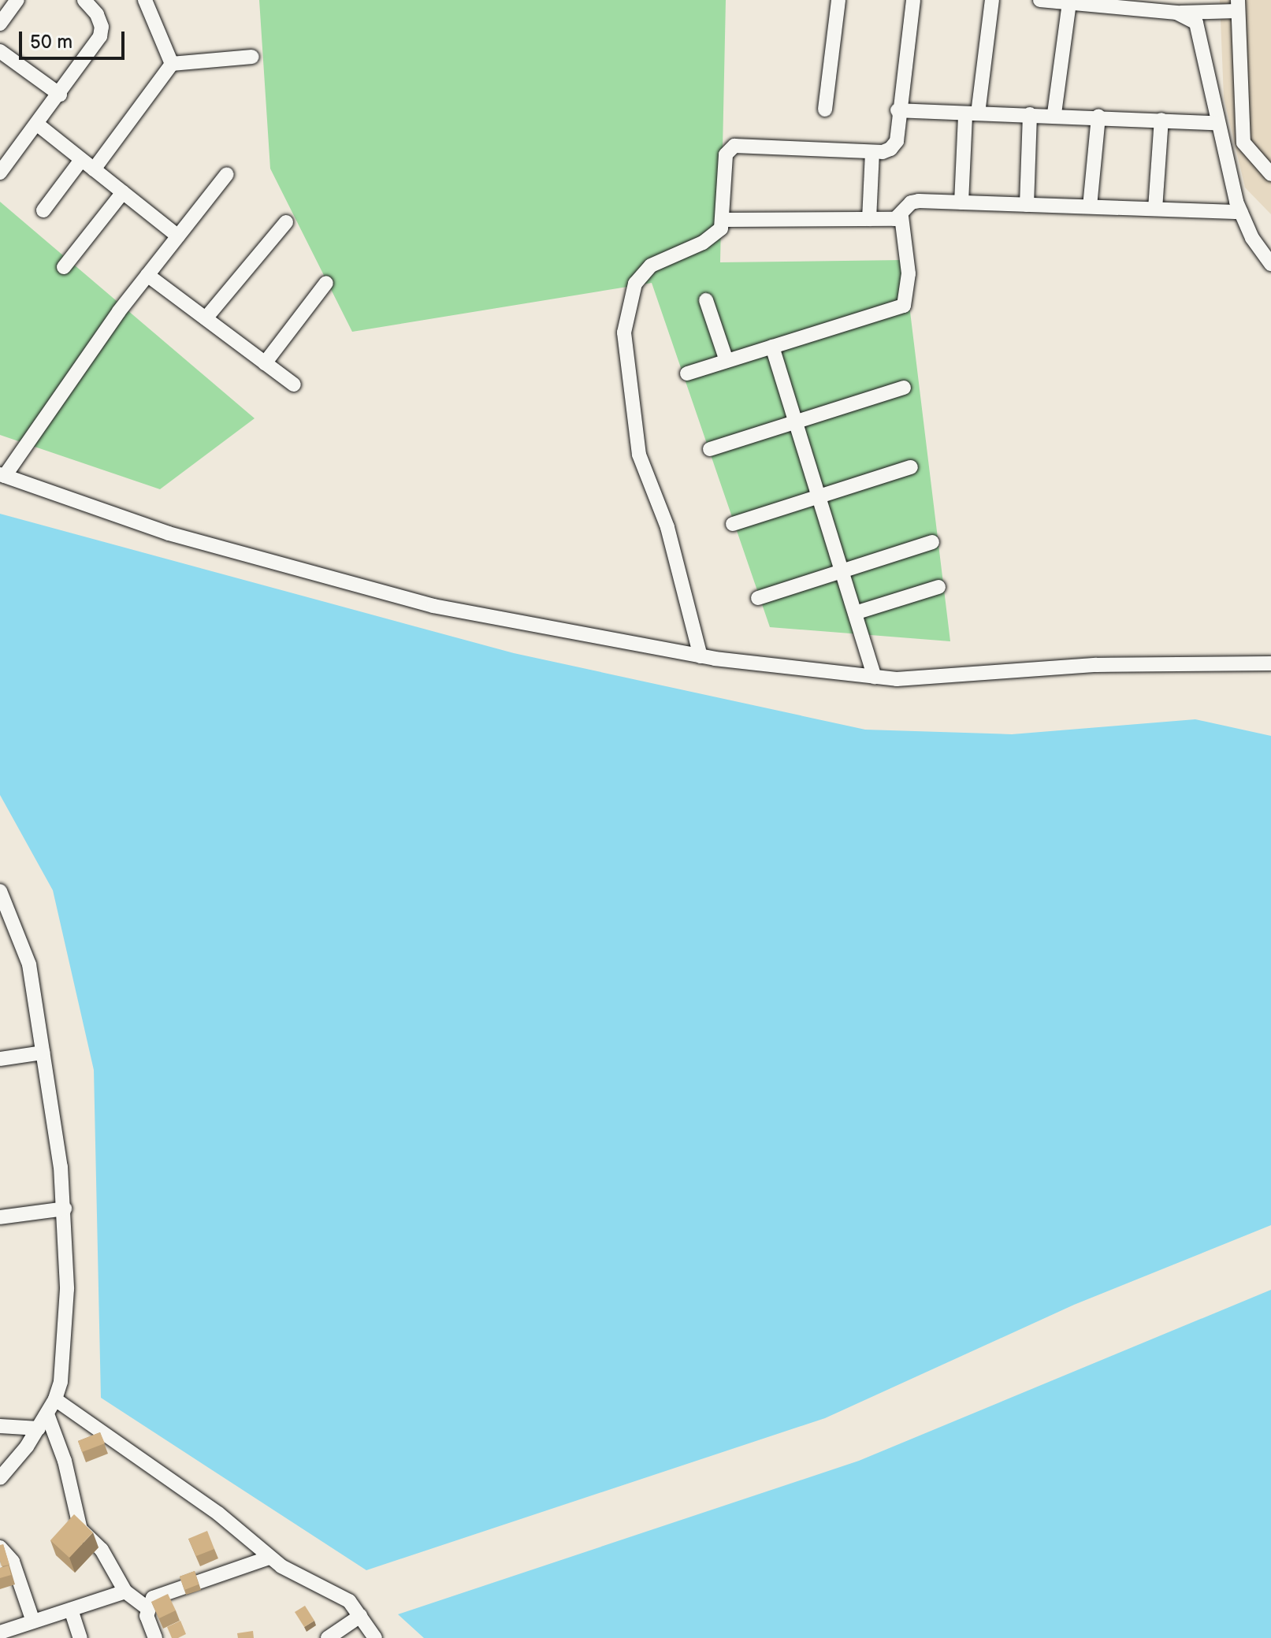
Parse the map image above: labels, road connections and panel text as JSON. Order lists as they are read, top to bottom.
{
  "scale_bar": "50 m"
}
